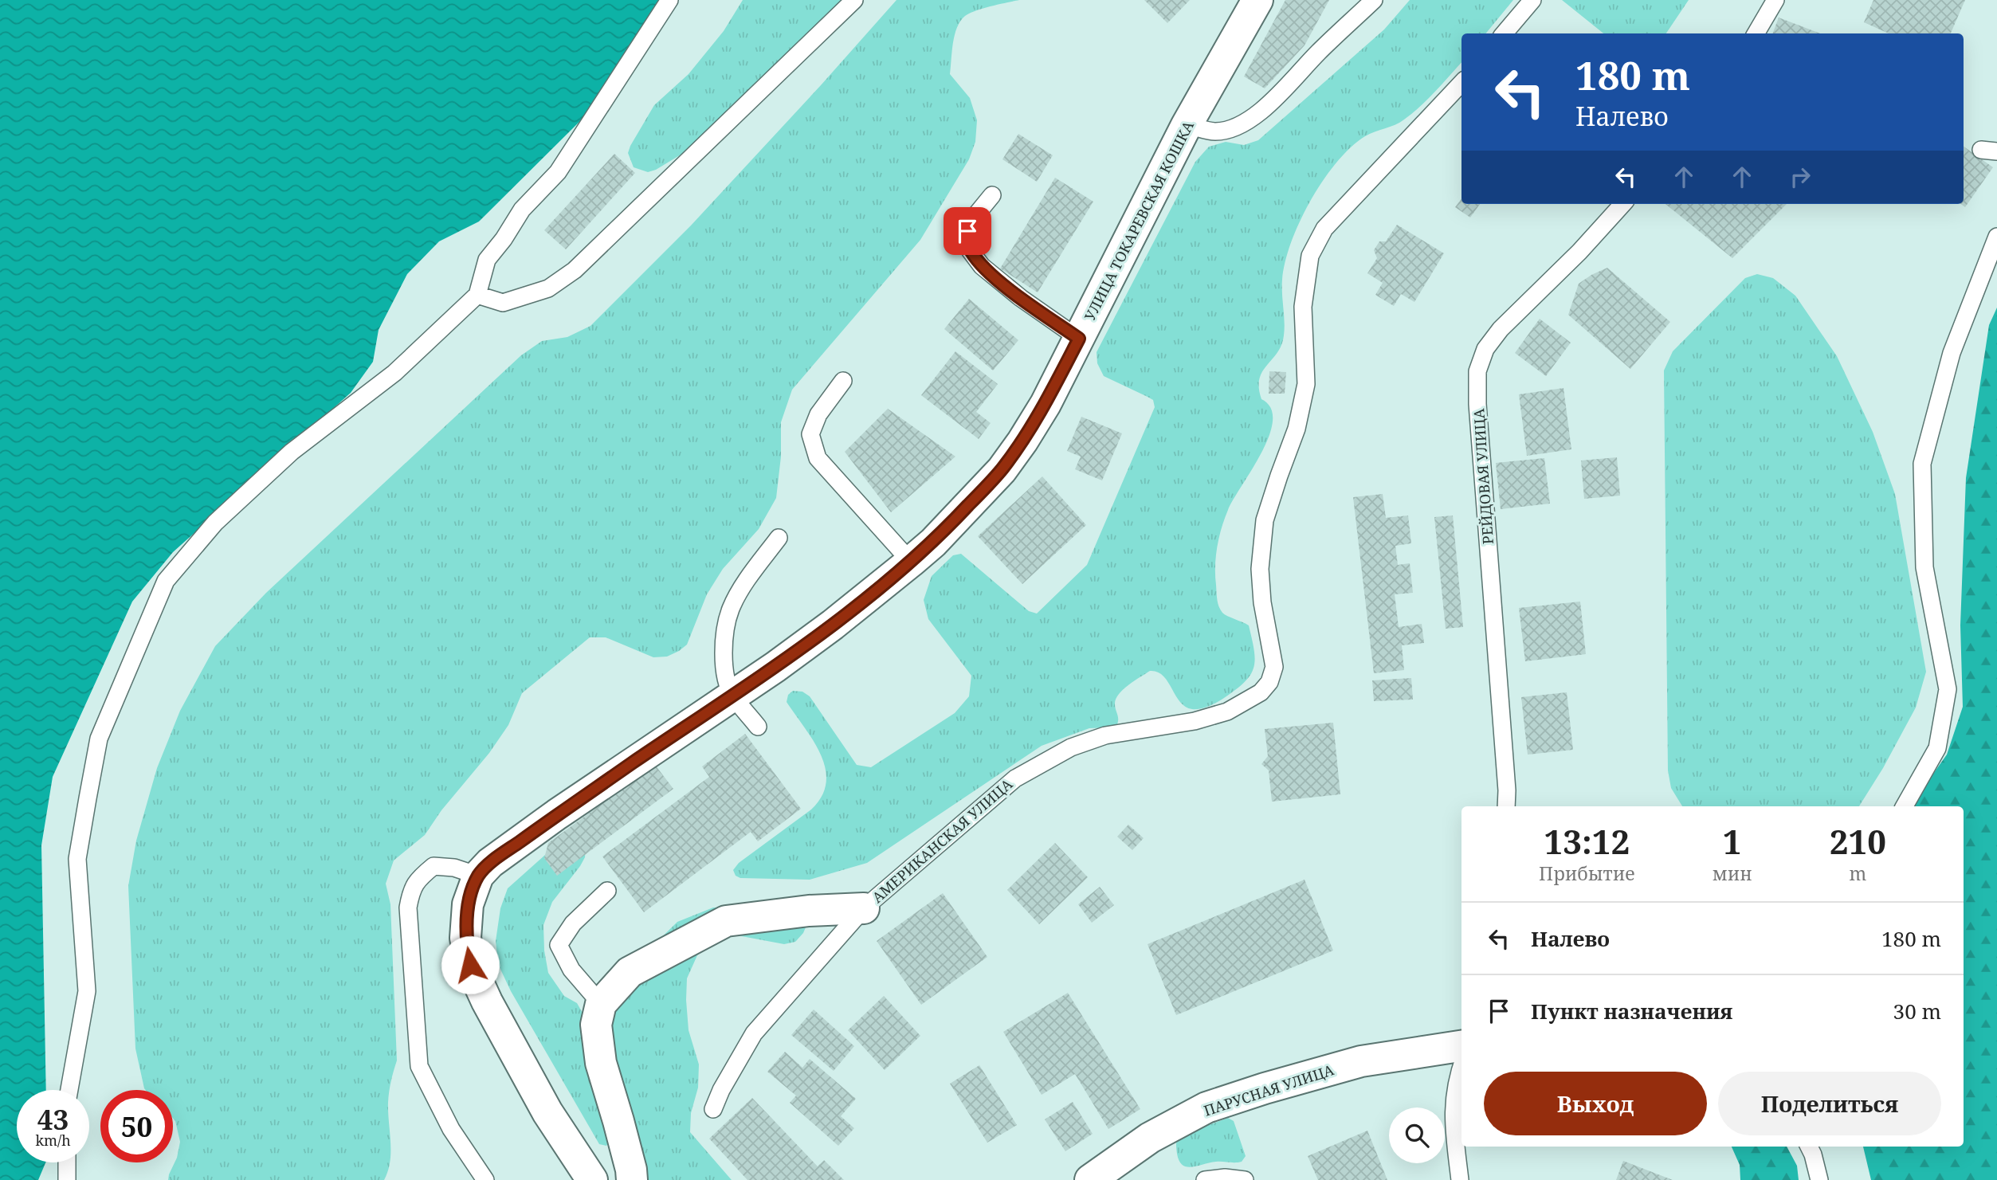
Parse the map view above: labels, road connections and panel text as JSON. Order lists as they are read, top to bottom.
{
  "streets": {
    "main road": ["УЛИЦА ТОКАРЕВСКАЯ КОШКА", "ПАРУСНАЯ УЛИЦА"],
    "lane": ["РЕЙДОВАЯ УЛИЦА", "АМЕРИКАНСКАЯ УЛИЦА"]
  },
  "page": {
    "turn": ["180 m", "Налево"],
    "eta": [
      "13:12",
      "Прибытие",
      "1",
      "мин",
      "210",
      "m"
    ],
    "list": [
      {
        "name": "Налево",
        "value": "180 m"
      },
      {
        "name": "Пункт назначения",
        "value": "30 m"
      }
    ],
    "buttons": ["Выход", "Поделиться"],
    "speed": "43 km/h",
    "limit": "50"
  }
}
